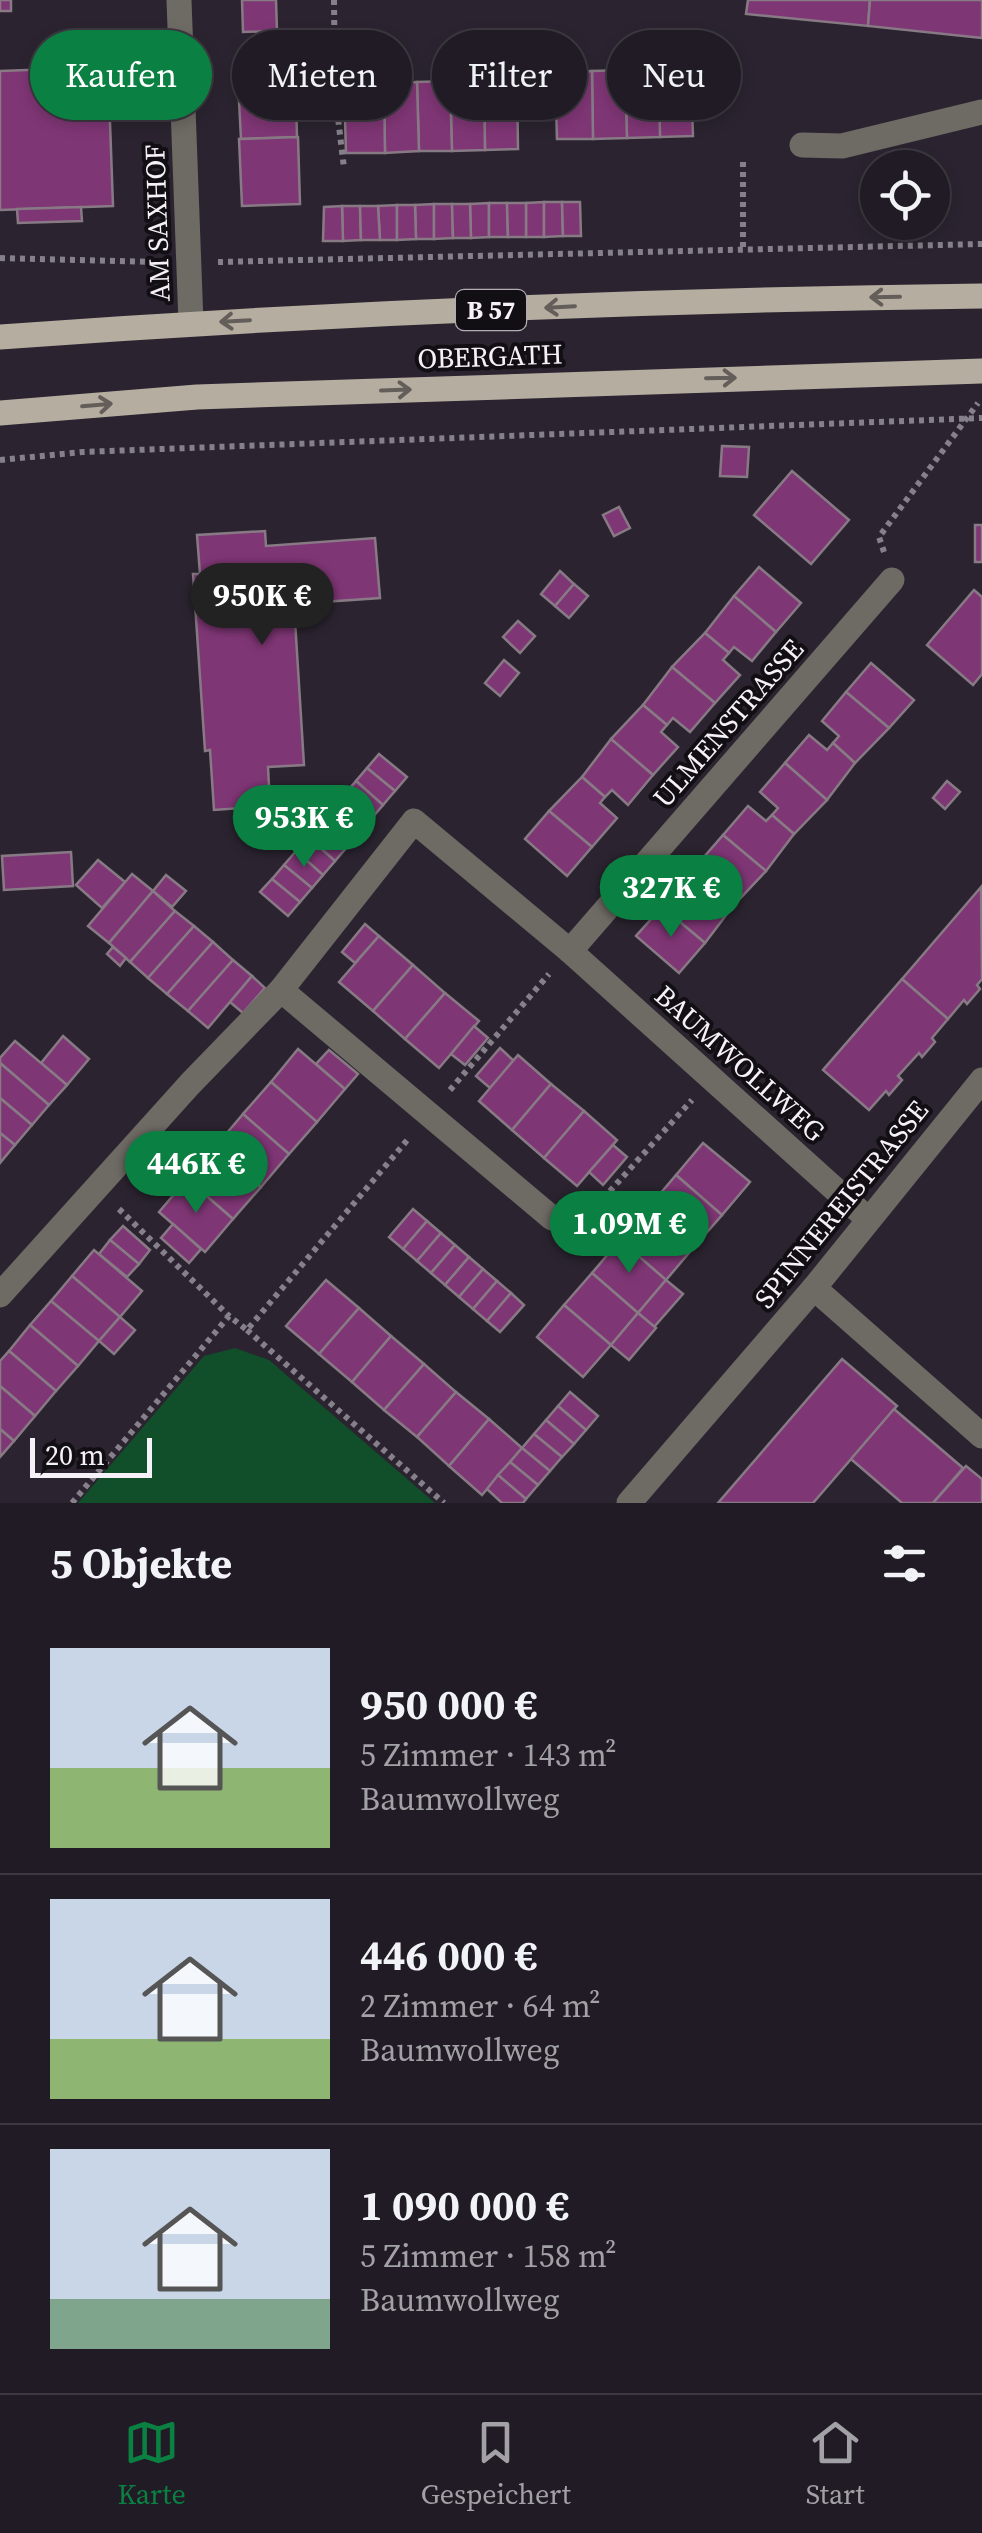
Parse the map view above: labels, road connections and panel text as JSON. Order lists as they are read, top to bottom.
{
  "streets": {
    "main road": ["B 57", "OBERGATH"],
    "street": [
      "AM SAXHOF",
      "ULMENSTRASSE",
      "BAUMWOLLWEG",
      "SPINNEREISTRASSE"
    ]
  },
  "crossings": [
    ["AM SAXHOF", "OBERGATH"],
    ["ULMENSTRASSE", "BAUMWOLLWEG"],
    ["BAUMWOLLWEG", "SPINNEREISTRASSE"]
  ],
  "scale_bar": "20 m",
  "page": {
    "chip": [
      "Kaufen",
      "Mieten",
      "Filter",
      "Neu"
    ],
    "price": [
      "950K €",
      "953K €",
      "327K €",
      "446K €",
      "1.09M €"
    ],
    "scale": "20 m",
    "heading": "5 Objekte",
    "list": [
      {
        "name": "950 000 €",
        "note": "5 Zimmer · 143 m² · Baumwollweg"
      },
      {
        "name": "446 000 €",
        "note": "2 Zimmer · 64 m² · Baumwollweg"
      },
      {
        "name": "1 090 000 €",
        "note": "5 Zimmer · 158 m² · Baumwollweg"
      }
    ],
    "tabs": ["Karte", "Gespeichert", "Start"]
  }
}
